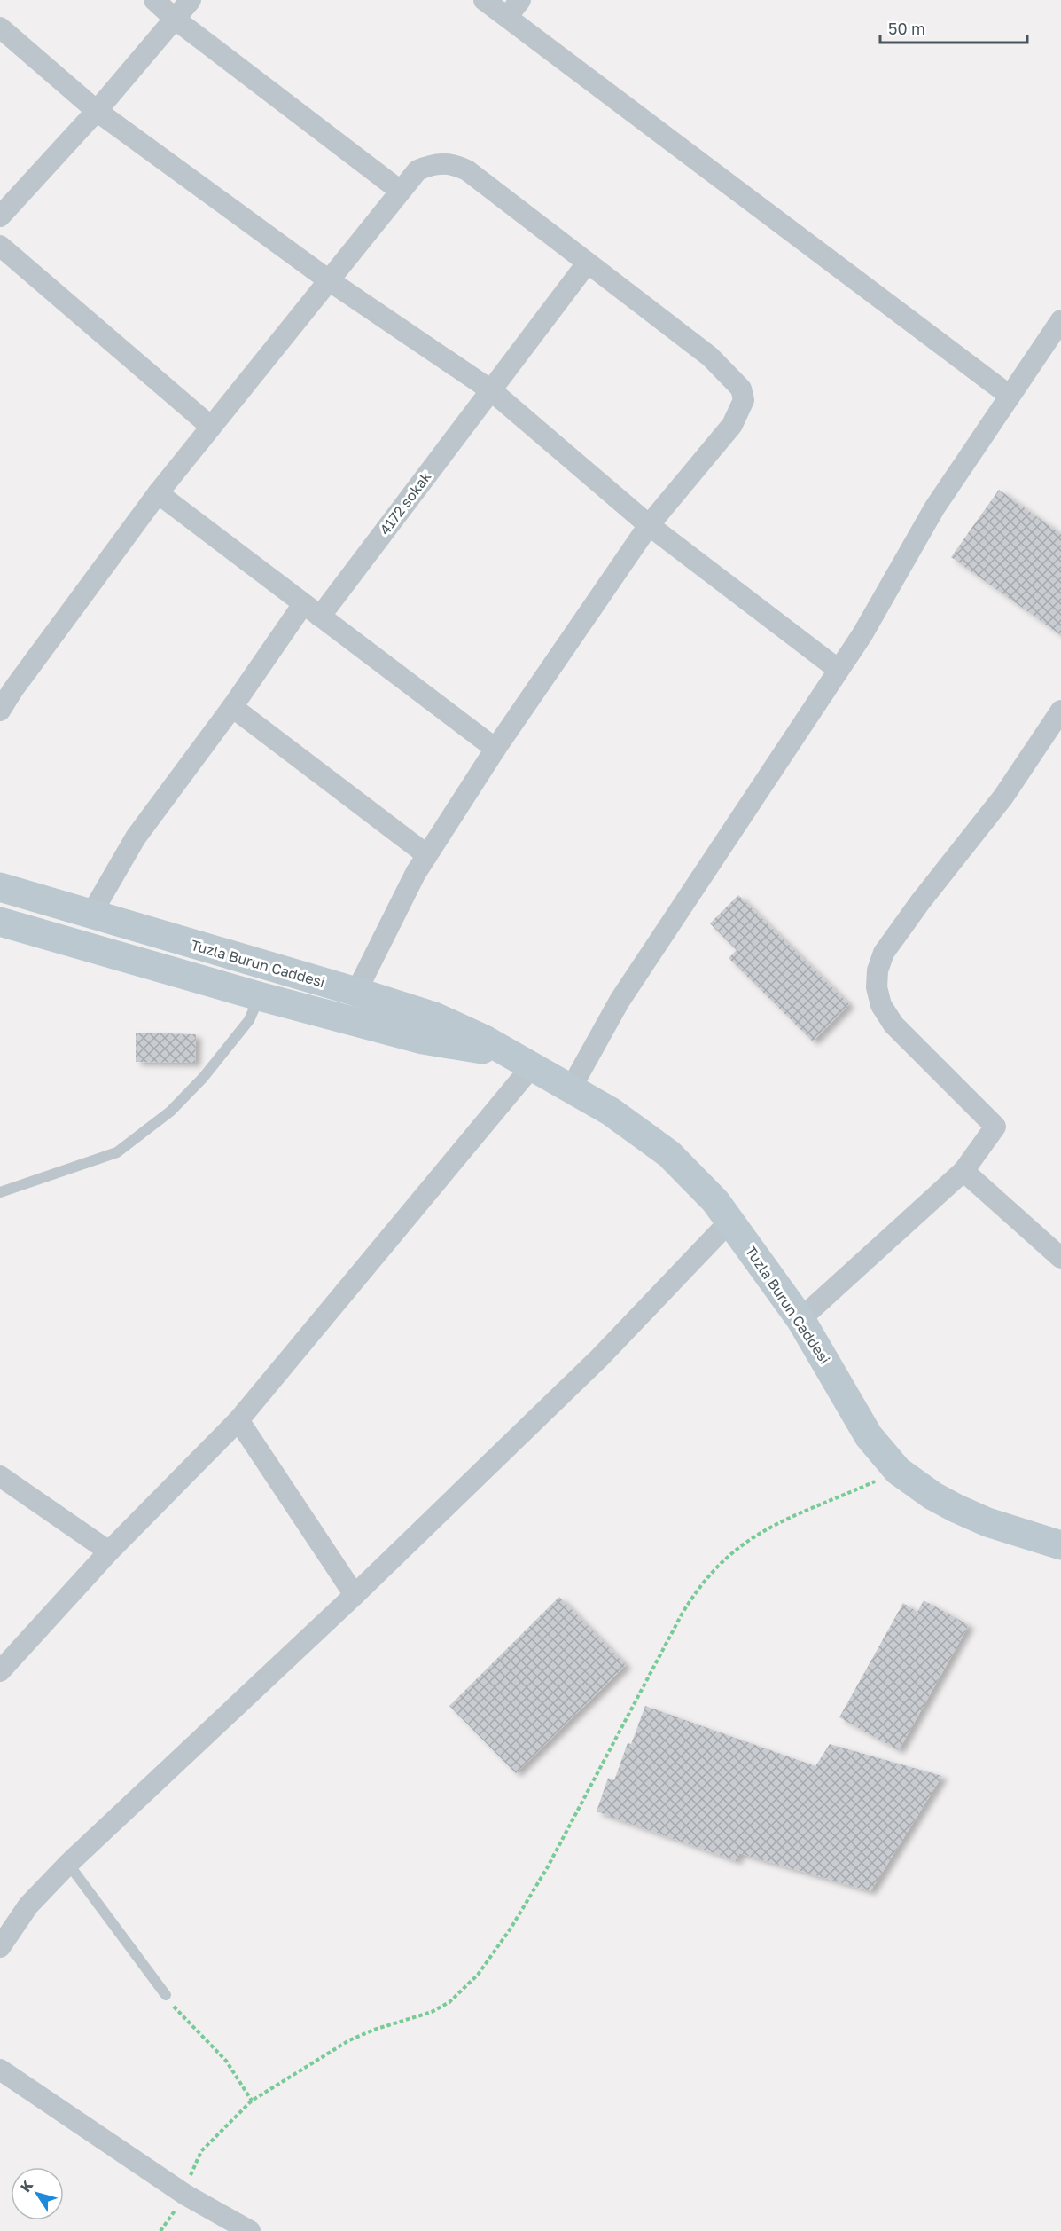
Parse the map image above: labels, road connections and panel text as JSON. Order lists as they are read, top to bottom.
{
  "streets": {
    "main road": ["Tuzla Burun Caddesi"],
    "street": ["4172 sokak"]
  },
  "crossings": [
    ["4172 sokak", "Tuzla Burun Caddesi"]
  ],
  "scale_bar": "50 m",
  "north": "top left"
}
